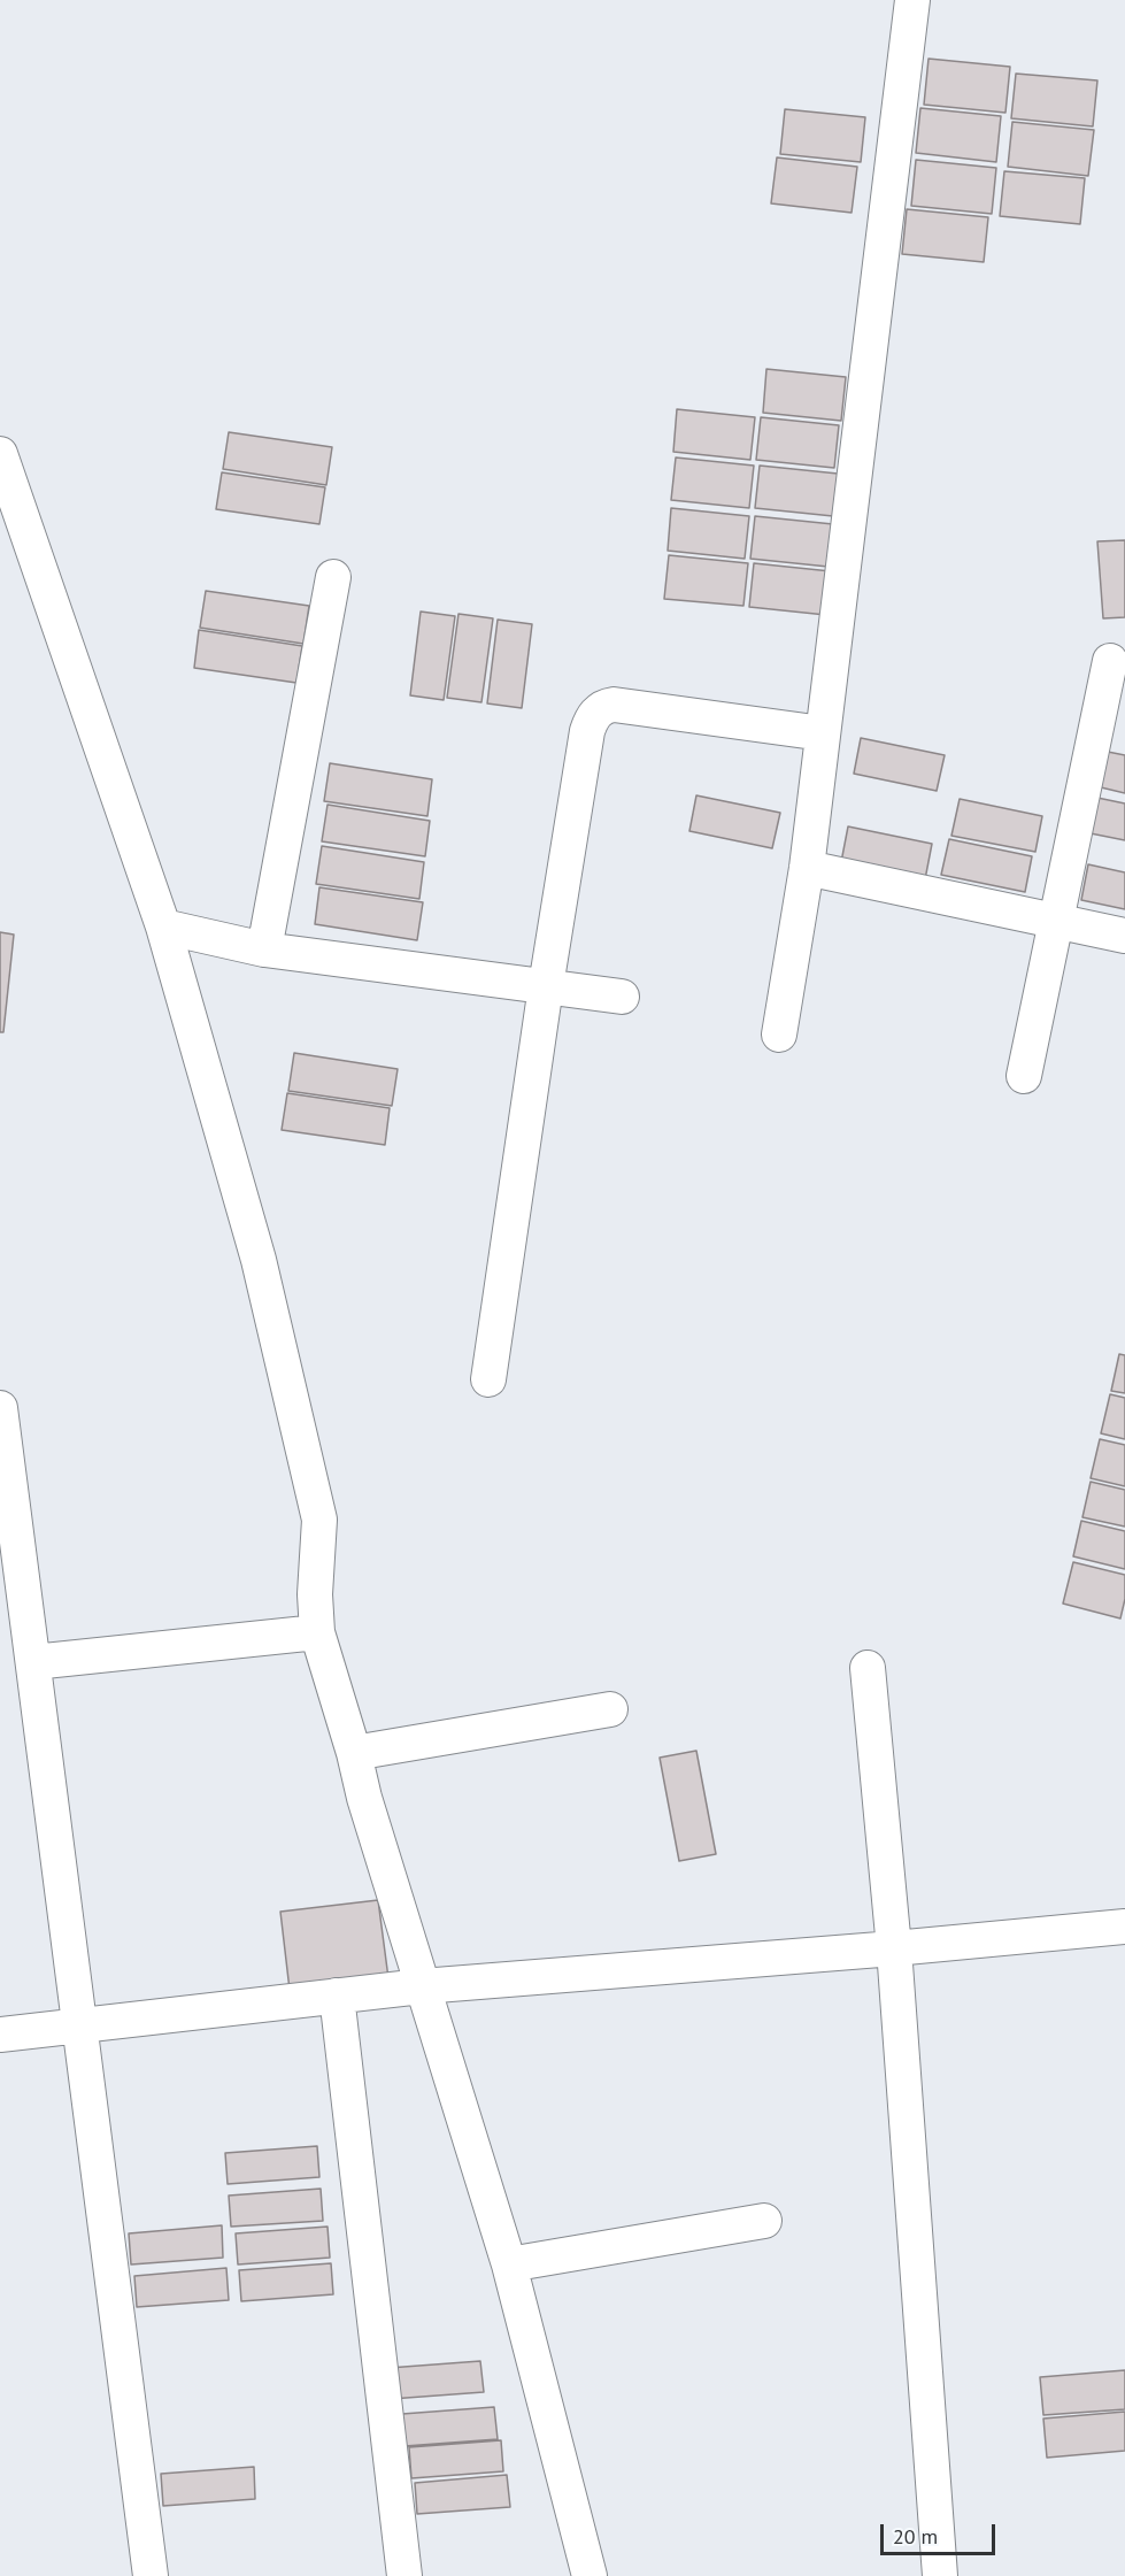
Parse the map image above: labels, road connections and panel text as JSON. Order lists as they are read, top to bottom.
{
  "scale_bar": "20 m"
}
